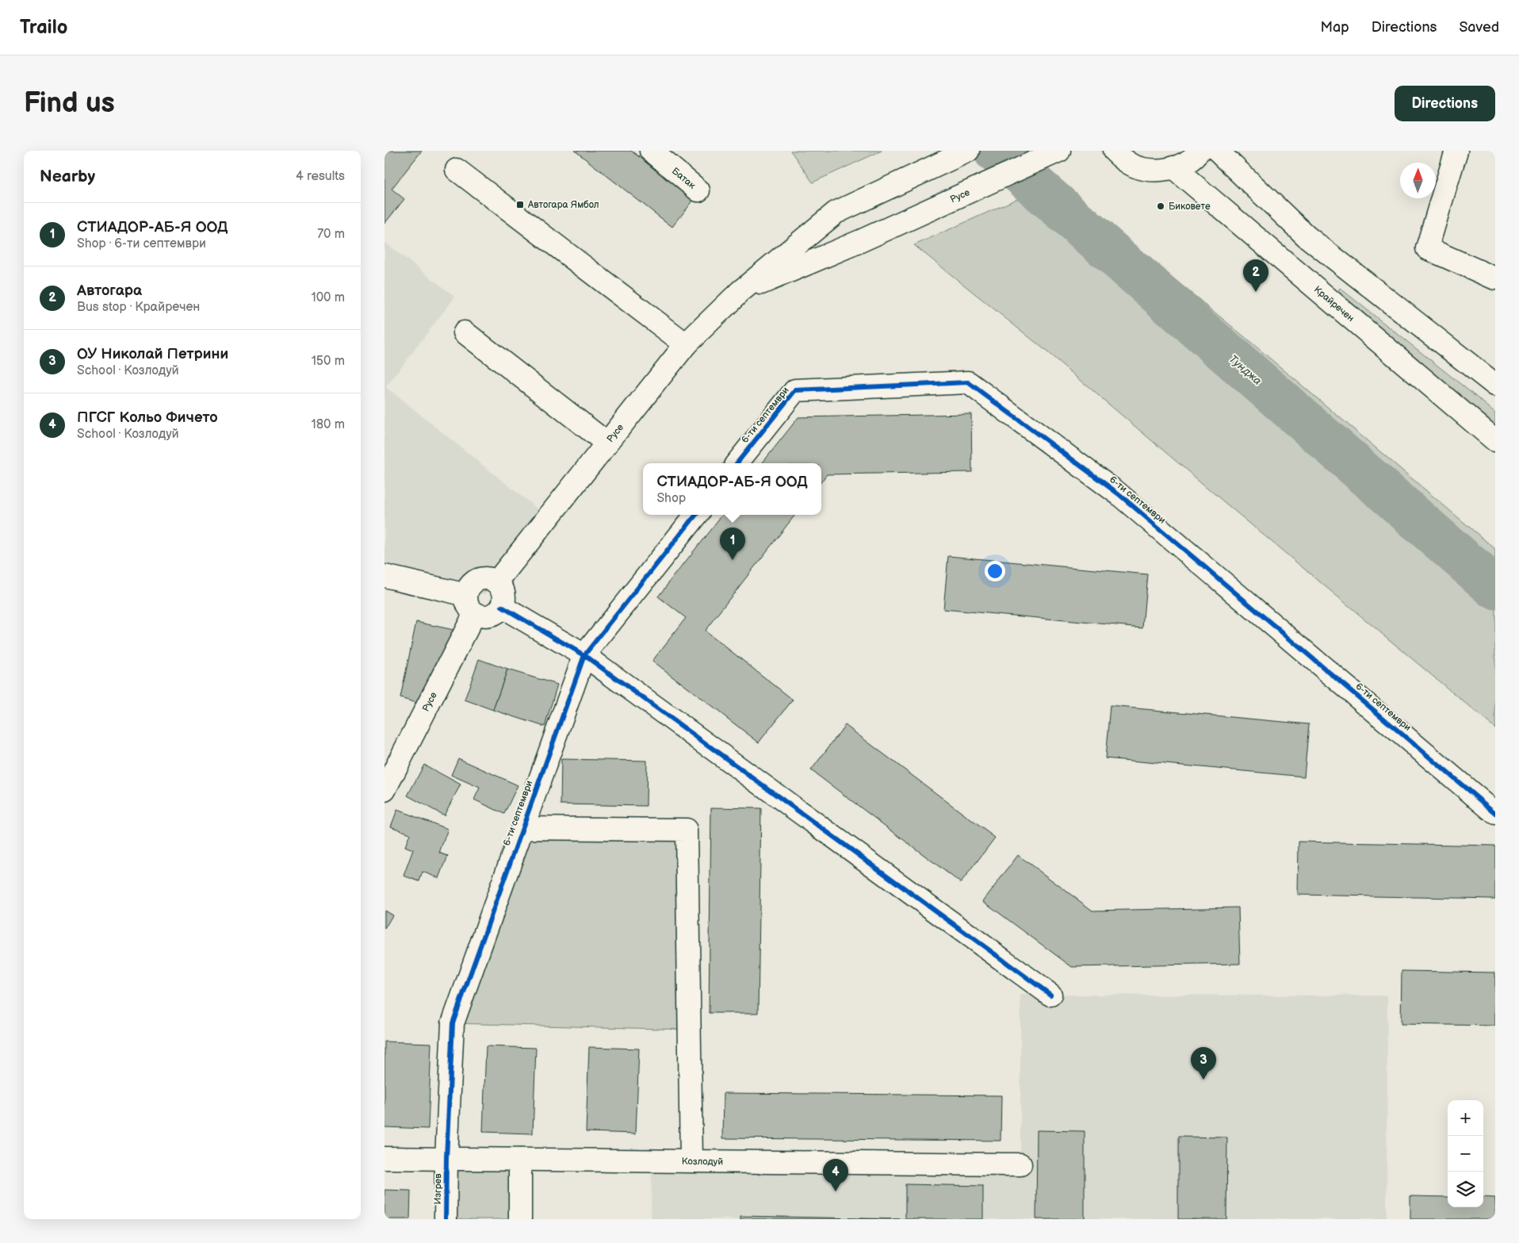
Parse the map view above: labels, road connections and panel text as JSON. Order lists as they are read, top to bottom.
{
  "streets": {
    "street": [
      "Батак",
      "Русе",
      "Крайречен",
      "6-ти септември",
      "Козлодуй",
      "Изгрев"
    ]
  },
  "crossings": [
    ["6-ти септември", "Козлодуй"],
    ["6-ти септември", "Изгрев"],
    ["Козлодуй", "Изгрев"]
  ],
  "water": ["Тунджа"],
  "places": {
    "transit": ["Автогара Ямбол"],
    "other": ["Биковете"]
  },
  "north": "top",
  "page": {
    "header": "Trailo",
    "nav": ["Map", "Directions", "Saved"],
    "buttons": "Directions",
    "title": "Find us",
    "heading": ["Nearby", "4 results"],
    "list": [
      {
        "mark": "1",
        "name": "СТИАДОР-АБ-Я ООД",
        "note": "Shop · 6-ти септември",
        "value": "70 m"
      },
      {
        "mark": "2",
        "name": "Автогара",
        "note": "Bus stop · Крайречен",
        "value": "100 m"
      },
      {
        "mark": "3",
        "name": "ОУ Николай Петрини",
        "note": "School · Козлодуй",
        "value": "150 m"
      },
      {
        "mark": "4",
        "name": "ПГСГ Кольо Фичето",
        "note": "School · Козлодуй",
        "value": "180 m"
      }
    ],
    "pins": [
      "2",
      "1",
      "3",
      "4"
    ],
    "popup": ["СТИАДОР-АБ-Я ООД", "Shop"],
    "map_buttons": ["+", "−"]
  }
}
